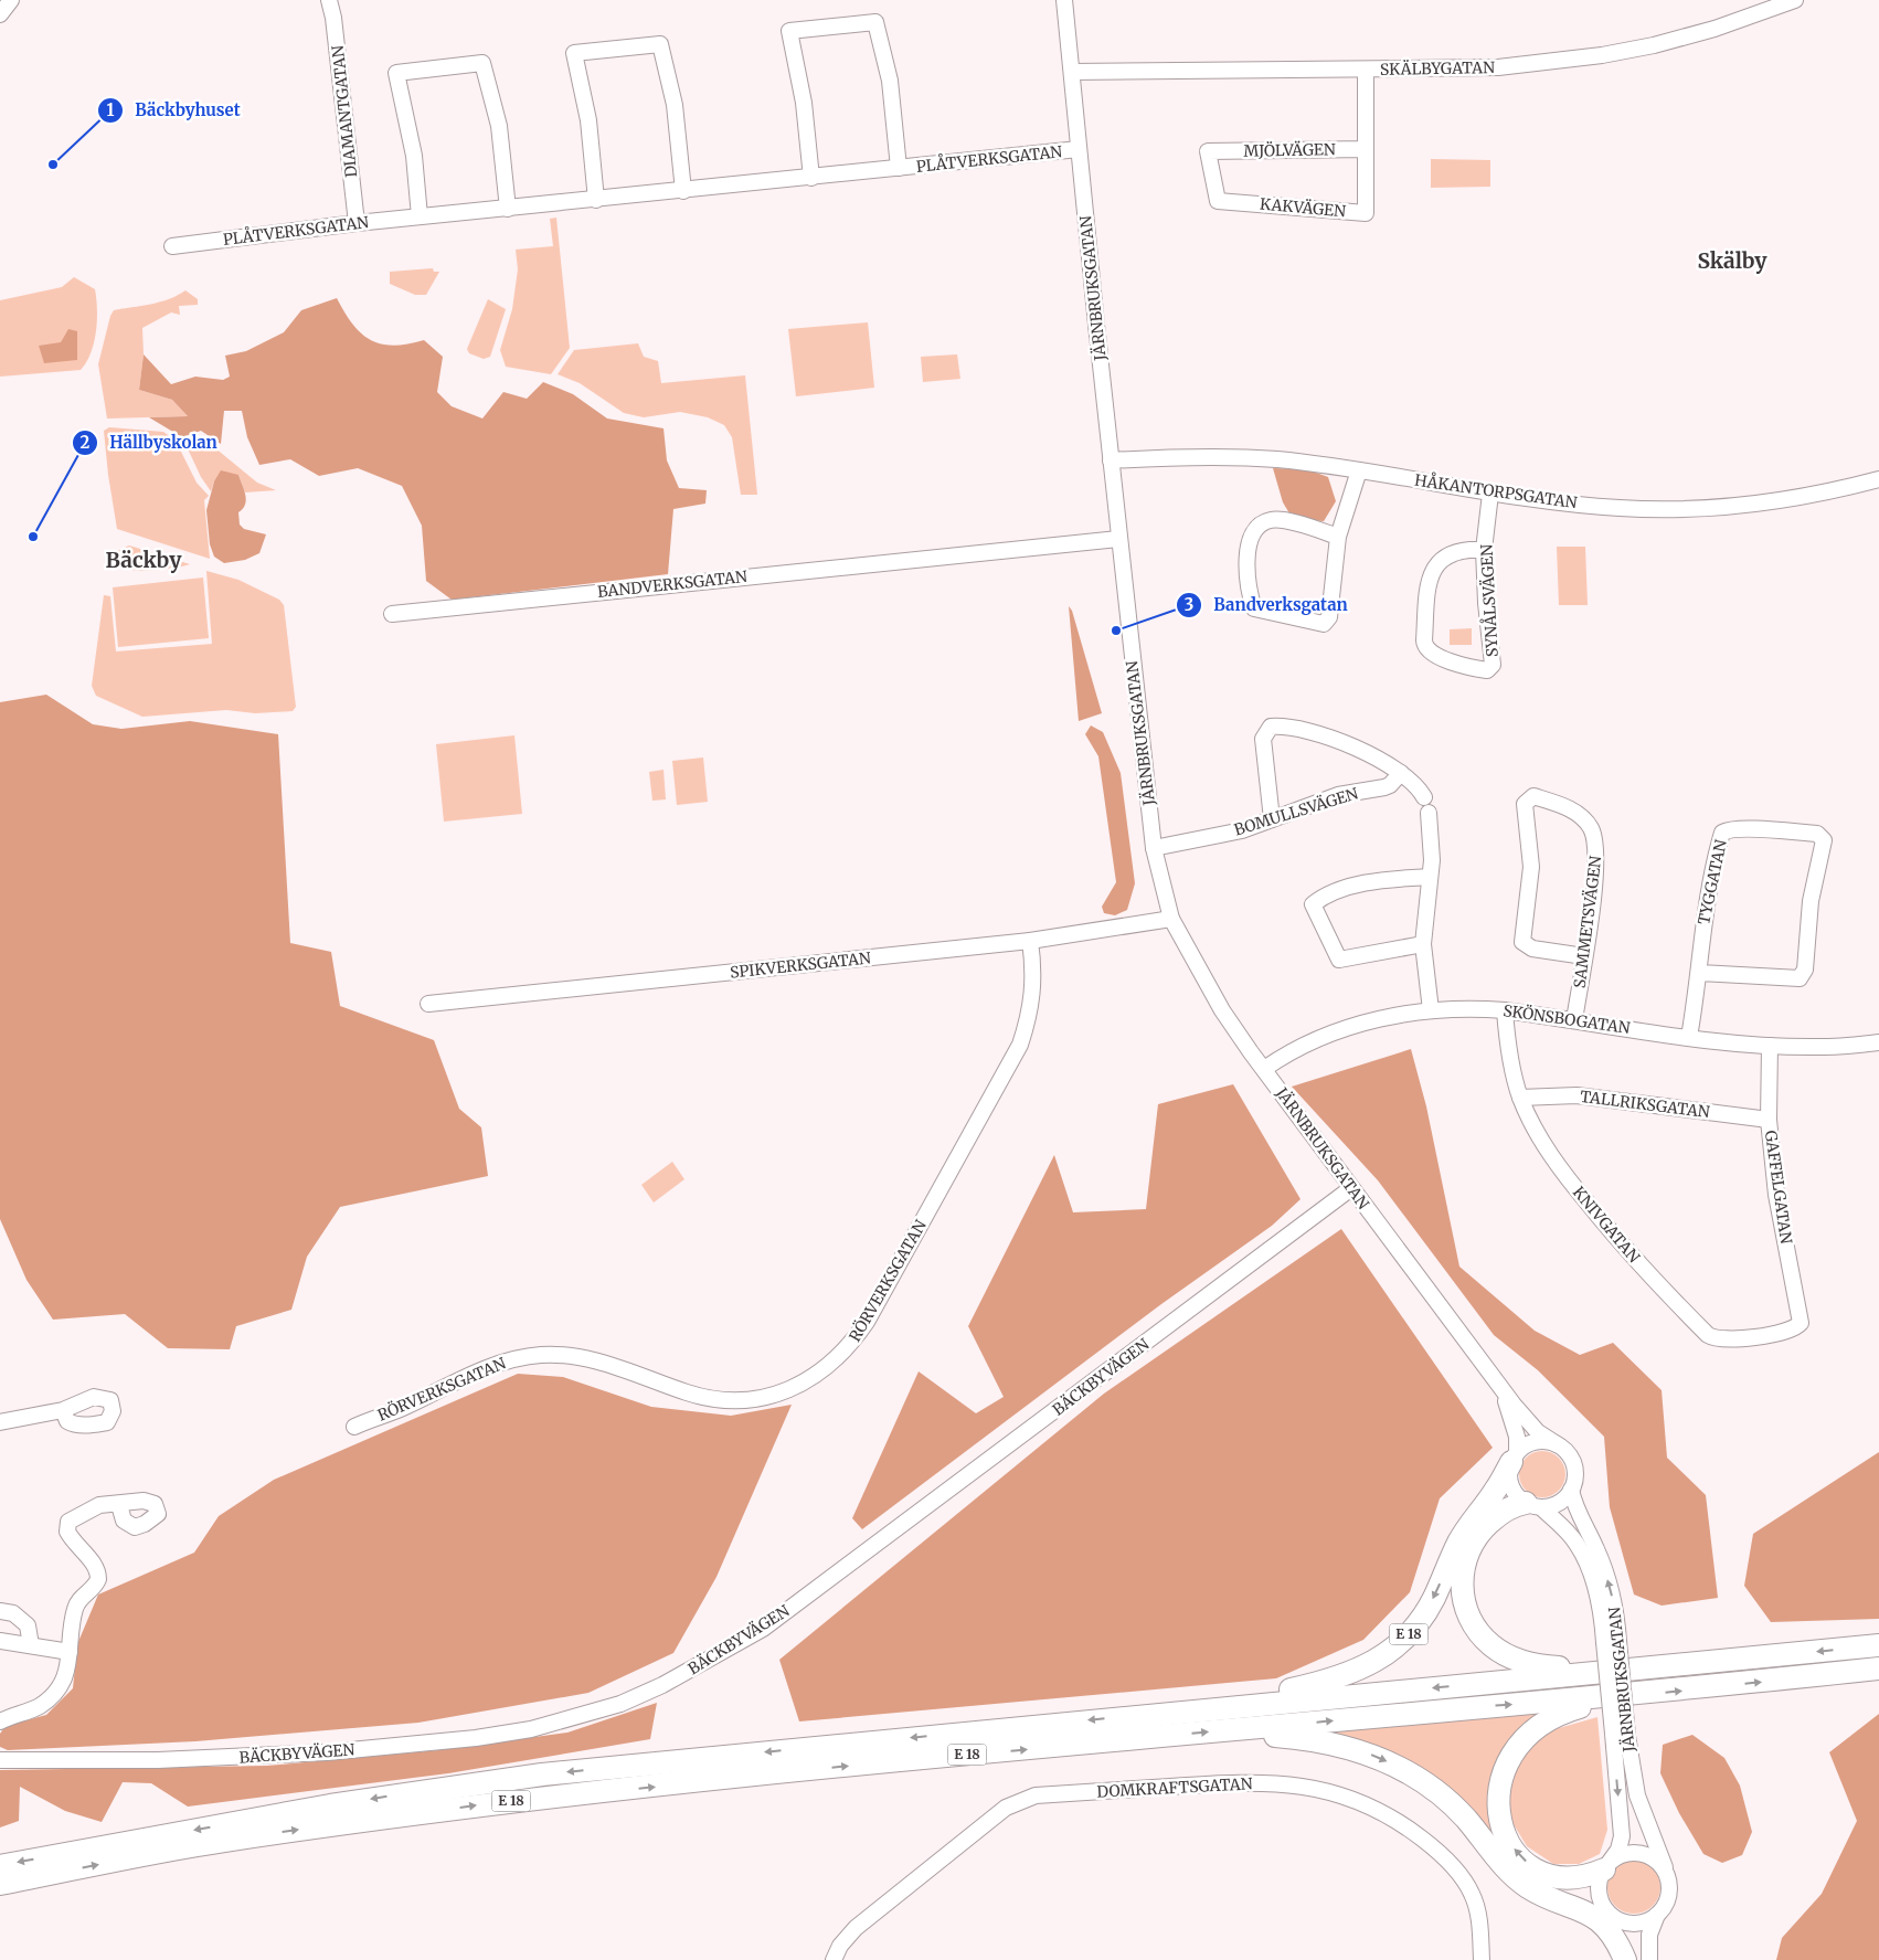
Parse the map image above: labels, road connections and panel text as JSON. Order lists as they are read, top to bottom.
{
  "streets": {
    "highway": ["E 18"],
    "street": [
      "SKÄLBYGATAN",
      "DIAMANTGATAN",
      "MJÖLVÄGEN",
      "PLÅTVERKSGATAN",
      "KAKVÄGEN",
      "JÄRNBRUKSGATAN",
      "HÅKANTORPSGATAN",
      "BANDVERKSGATAN",
      "SYNÅLSVÄGEN",
      "BOMULLSVÄGEN",
      "TYGGATAN",
      "SAMMETSVÄGEN",
      "SPIKVERKSGATAN",
      "SKÖNSBOGATAN",
      "TALLRIKSGATAN",
      "GAFFELGATAN",
      "KNIVGATAN",
      "RÖRVERKSGATAN",
      "BÄCKBYVÄGEN",
      "DOMKRAFTSGATAN"
    ]
  },
  "crossings": [
    ["SKÄLBYGATAN", "KAKVÄGEN"],
    ["SKÄLBYGATAN", "JÄRNBRUKSGATAN"],
    ["DIAMANTGATAN", "PLÅTVERKSGATAN"],
    ["MJÖLVÄGEN", "KAKVÄGEN"],
    ["PLÅTVERKSGATAN", "JÄRNBRUKSGATAN"],
    ["JÄRNBRUKSGATAN", "HÅKANTORPSGATAN"],
    ["JÄRNBRUKSGATAN", "BANDVERKSGATAN"],
    ["JÄRNBRUKSGATAN", "BOMULLSVÄGEN"],
    ["JÄRNBRUKSGATAN", "SPIKVERKSGATAN"],
    ["JÄRNBRUKSGATAN", "SKÖNSBOGATAN"],
    ["JÄRNBRUKSGATAN", "BÄCKBYVÄGEN"],
    ["JÄRNBRUKSGATAN", "E 18"],
    ["HÅKANTORPSGATAN", "SYNÅLSVÄGEN"],
    ["TYGGATAN", "SKÖNSBOGATAN"],
    ["SAMMETSVÄGEN", "SKÖNSBOGATAN"],
    ["SPIKVERKSGATAN", "RÖRVERKSGATAN"],
    ["SKÖNSBOGATAN", "GAFFELGATAN"],
    ["SKÖNSBOGATAN", "KNIVGATAN"],
    ["TALLRIKSGATAN", "GAFFELGATAN"],
    ["TALLRIKSGATAN", "KNIVGATAN"],
    ["GAFFELGATAN", "KNIVGATAN"]
  ],
  "districts": ["Skälby", "Bäckby"],
  "places": ["Bäckbyhuset", "Hällbyskolan", "Bandverksgatan"]
}
